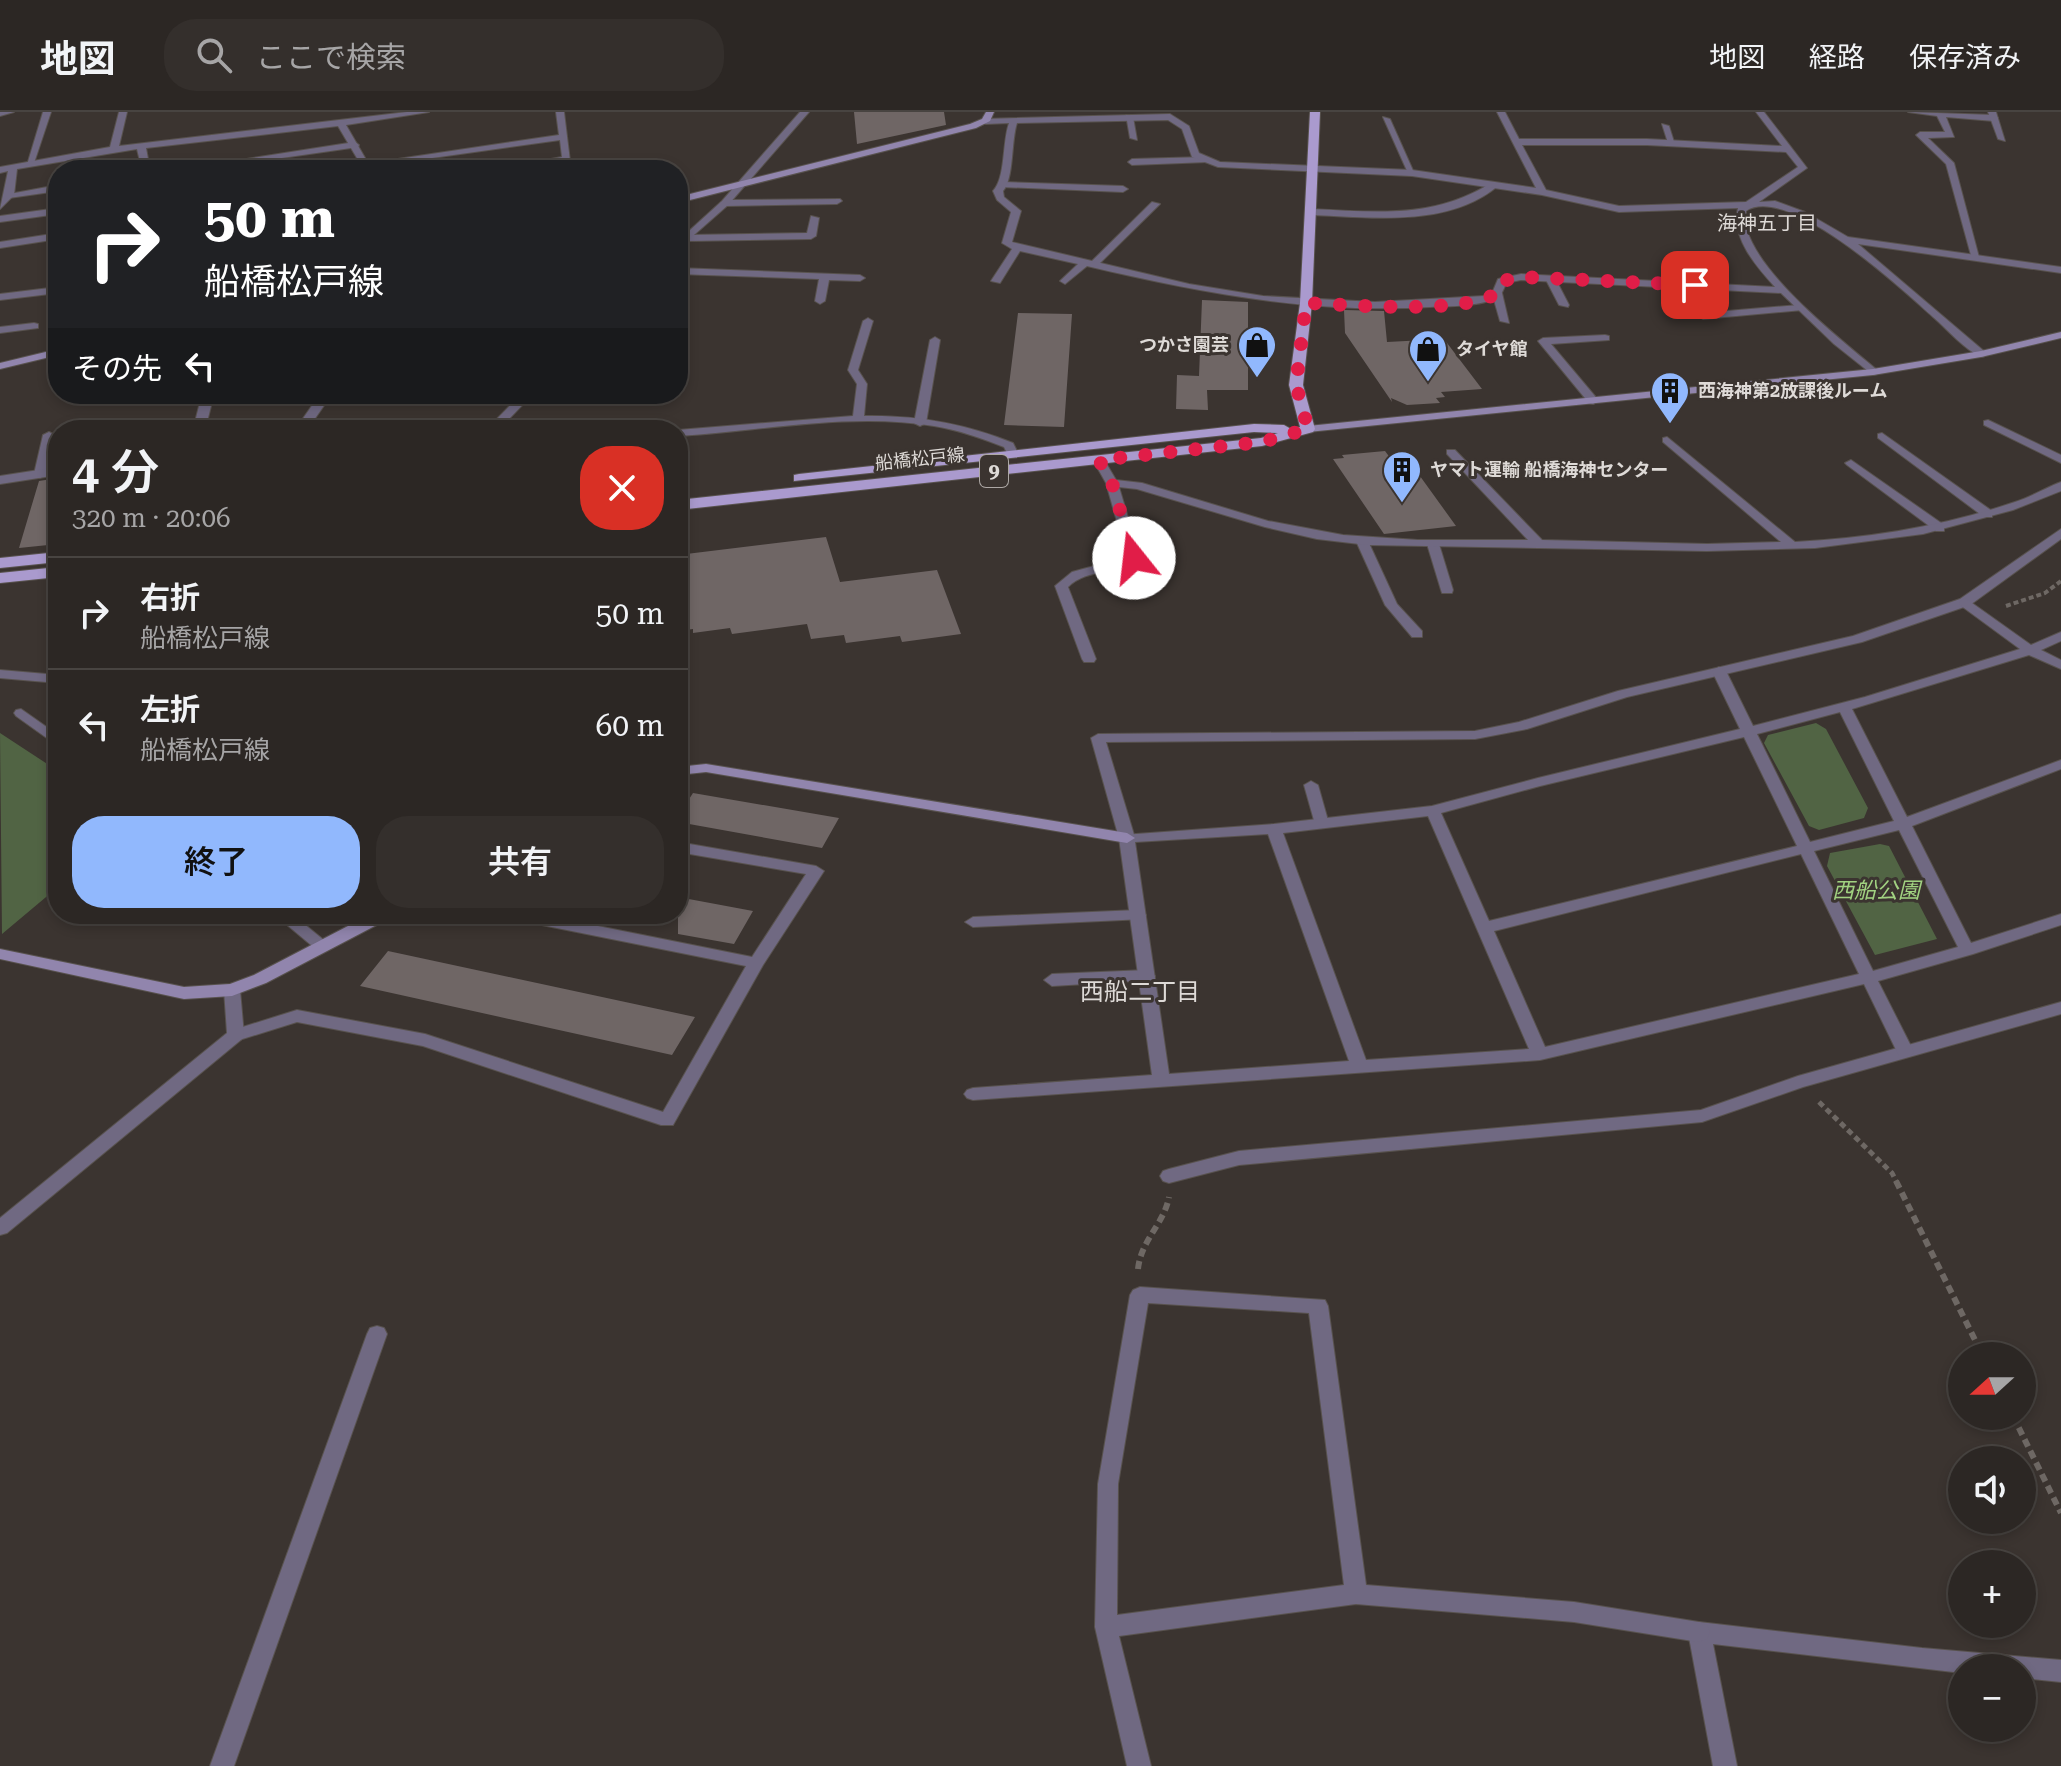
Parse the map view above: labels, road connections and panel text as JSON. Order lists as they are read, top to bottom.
{
  "streets": {
    "main road": ["船橋松戸線", "9"]
  },
  "districts": ["海神五丁目", "西船二丁目"],
  "parks": ["西船公園"],
  "places": {
    "shop": ["つかさ園芸", "タイヤ館"],
    "building": ["西海神第2放課後ルーム", "ヤマト運輸 船橋海神センター"]
  },
  "north": "left",
  "page": {
    "header": "地図",
    "search": "ここで検索",
    "nav": ["地図", "経路", "保存済み"],
    "turn": ["50 m", "船橋松戸線"],
    "then": "その先",
    "heading": ["4 分", "320 m · 20:06"],
    "list": [
      {
        "name": "右折",
        "note": "船橋松戸線",
        "value": "50 m"
      },
      {
        "name": "左折",
        "note": "船橋松戸線",
        "value": "60 m"
      }
    ],
    "buttons": ["終了", "共有"],
    "map_buttons": ["+", "−"]
  }
}
